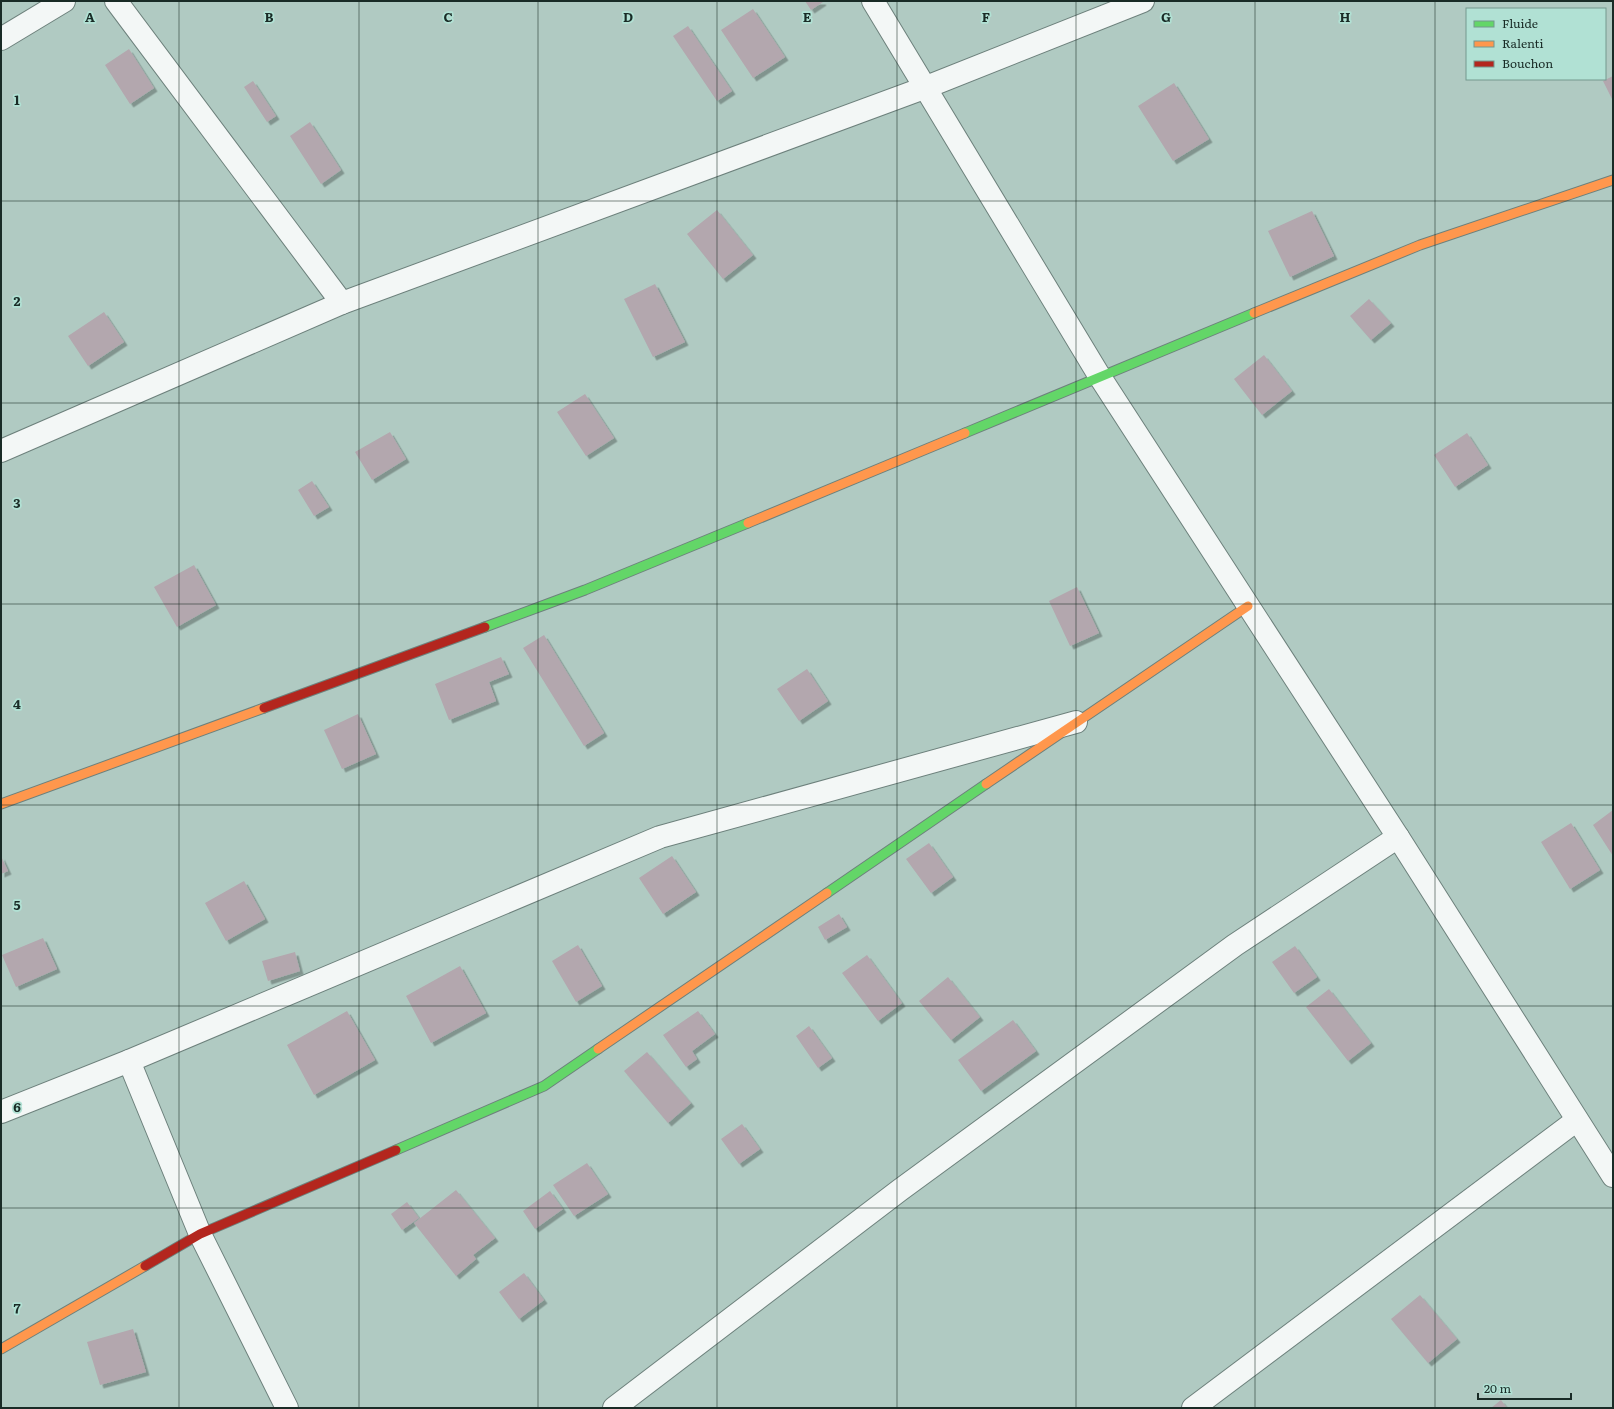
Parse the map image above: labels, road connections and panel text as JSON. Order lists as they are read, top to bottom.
{
  "legend": ["Fluide", "Ralenti", "Bouchon"],
  "scale_bar": "20 m",
  "grid": {
    "columns": [
      "A",
      "B",
      "C",
      "D",
      "E",
      "F",
      "G",
      "H"
    ],
    "rows": [
      "1",
      "2",
      "3",
      "4",
      "5",
      "6",
      "7"
    ]
  }
}
